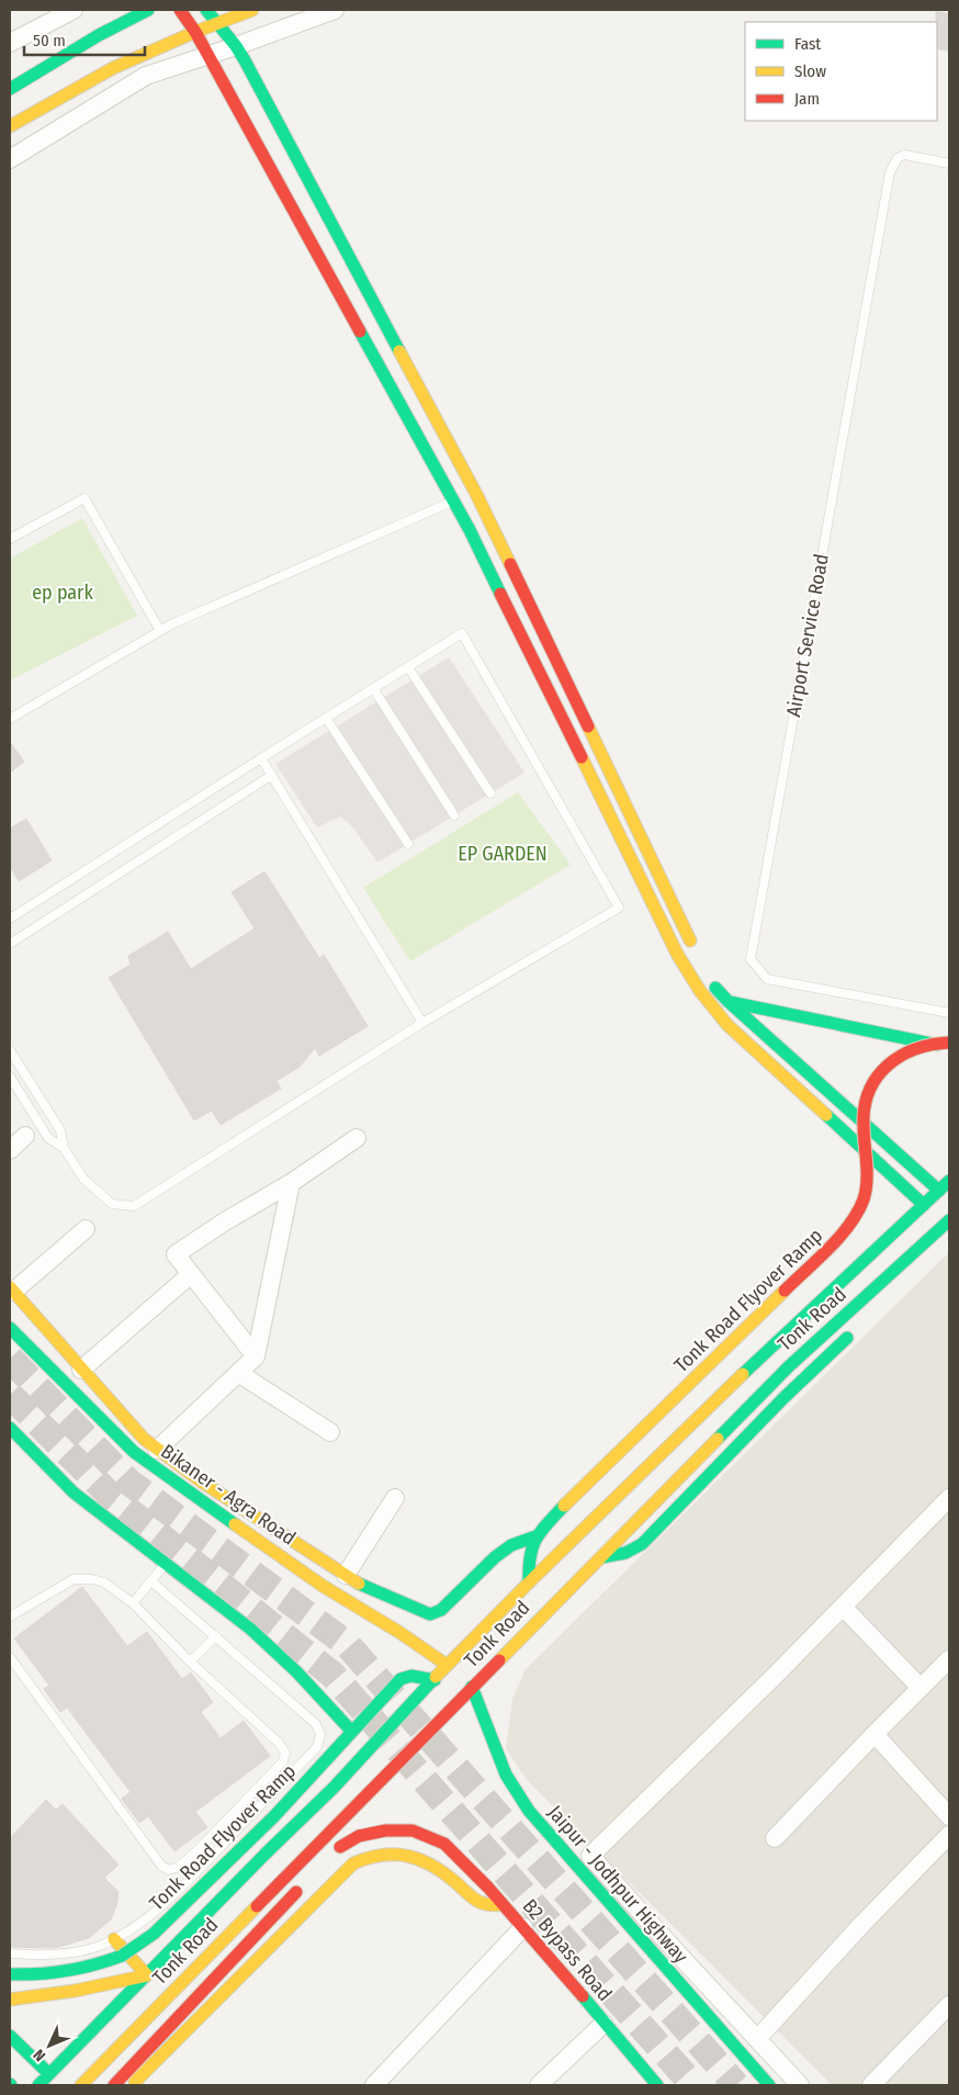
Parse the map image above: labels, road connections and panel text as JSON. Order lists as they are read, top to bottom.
{
  "streets": {
    "main road": [
      "Tonk Road Flyover Ramp",
      "Tonk Road",
      "Bikaner - Agra Road",
      "Jaipur - Jodhpur Highway",
      "B2 Bypass Road"
    ],
    "lane": ["Airport Service Road"]
  },
  "crossings": [
    ["Tonk Road Flyover Ramp", "Tonk Road"],
    ["Tonk Road", "Bikaner - Agra Road"],
    ["Tonk Road", "Jaipur - Jodhpur Highway"]
  ],
  "parks": ["ep park", "EP GARDEN"],
  "legend": ["Fast", "Slow", "Jam"],
  "scale_bar": "50 m",
  "north": "bottom left"
}
